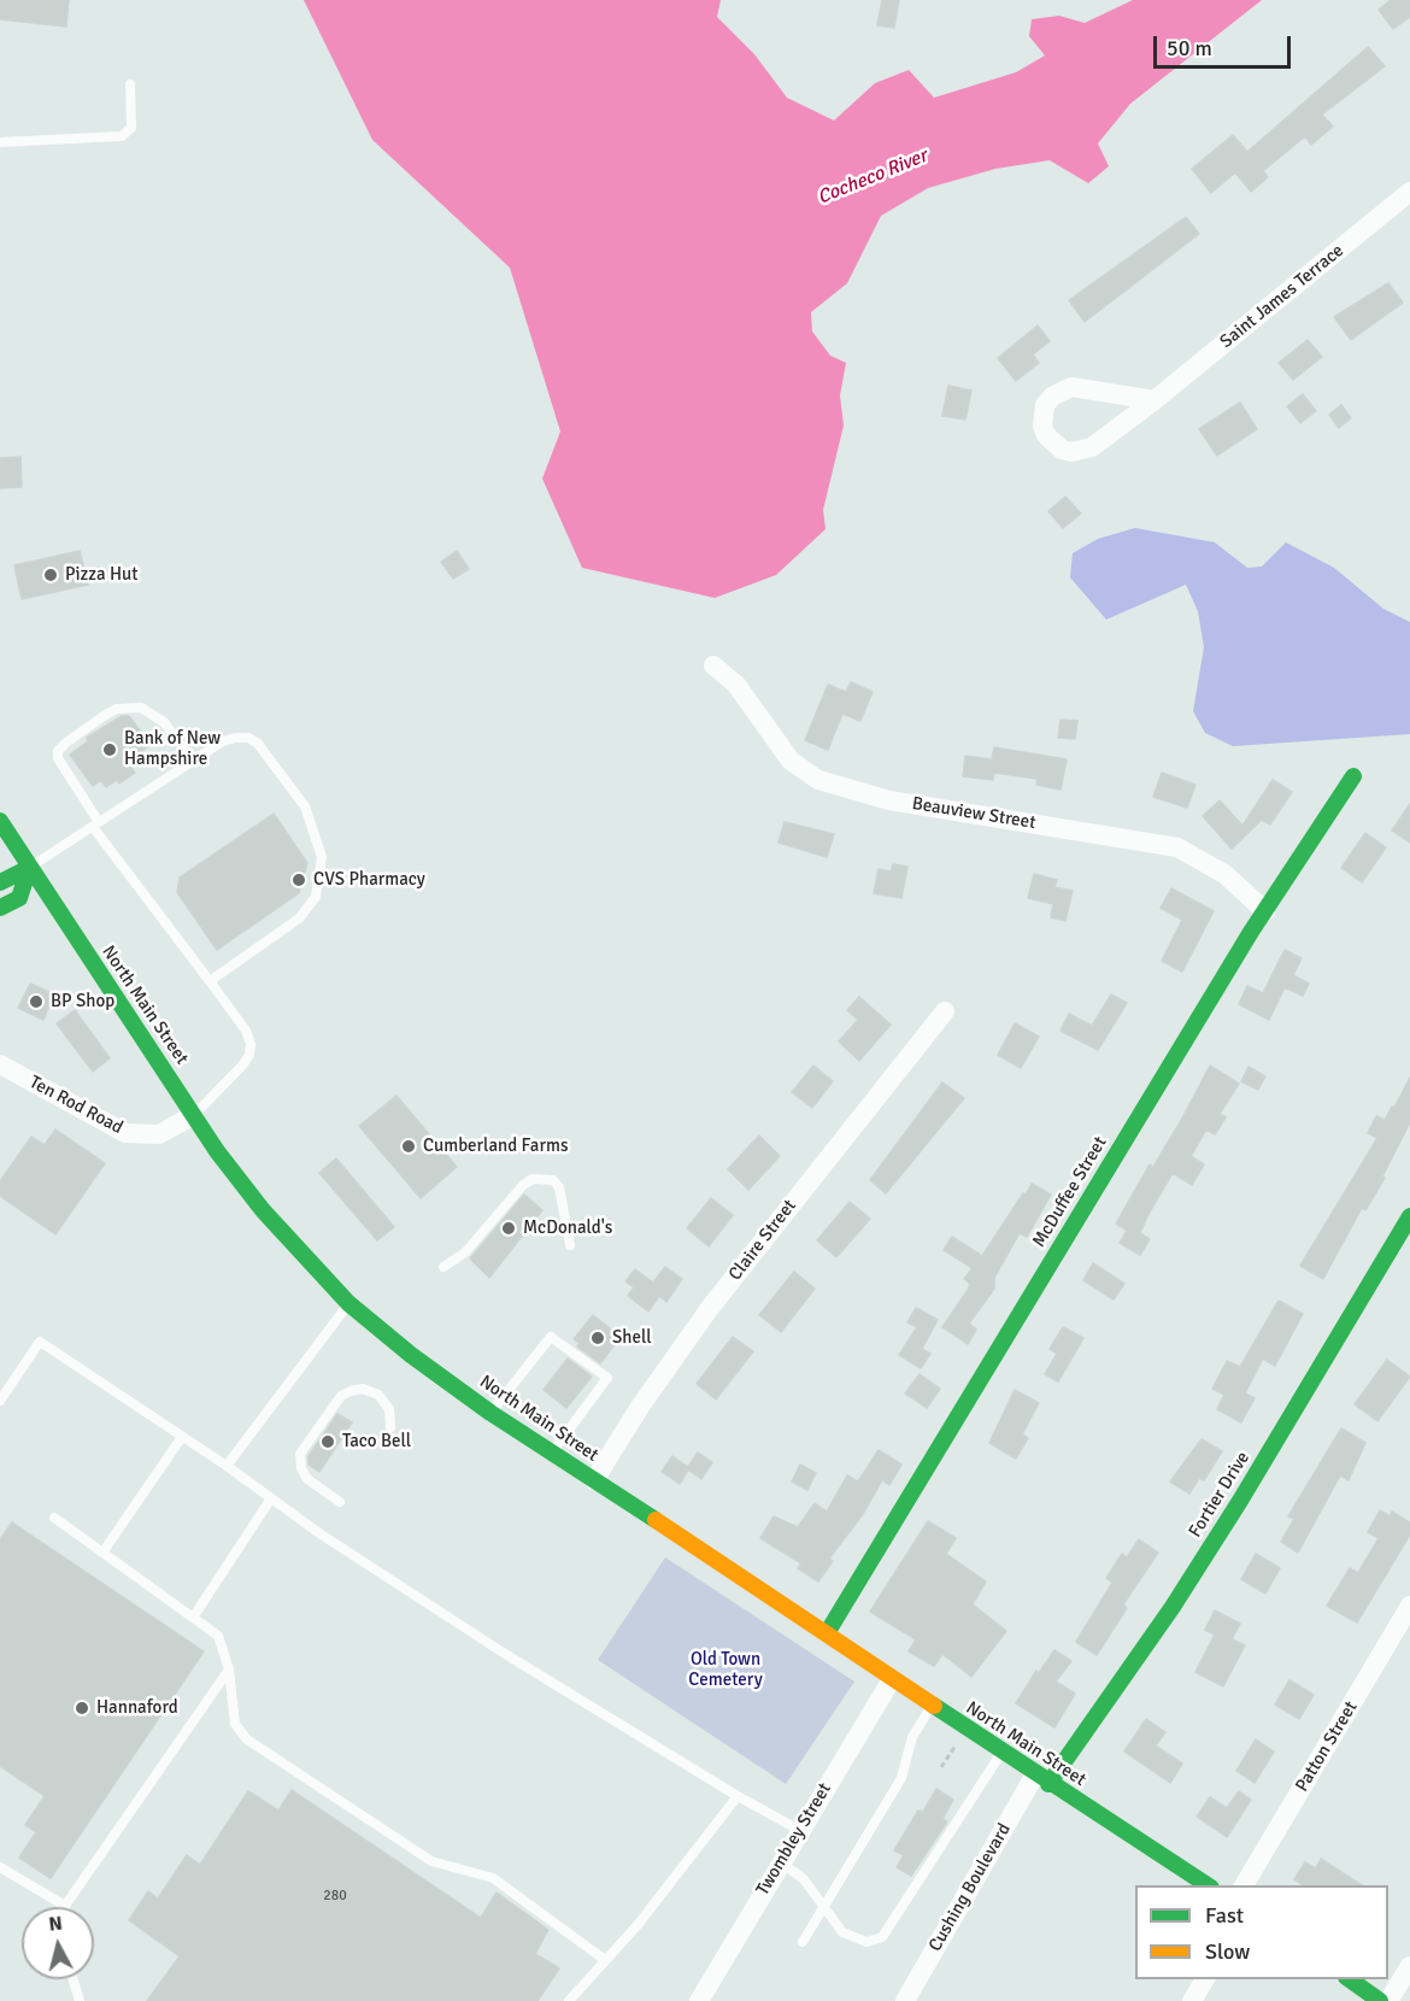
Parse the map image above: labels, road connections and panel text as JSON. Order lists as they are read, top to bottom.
{
  "streets": {
    "street": [
      "Saint James Terrace",
      "Beauview Street",
      "North Main Street",
      "Ten Rod Road",
      "McDuffee Street",
      "Claire Street",
      "Fortier Drive",
      "Patton Street",
      "Twombley Street",
      "Cushing Boulevard"
    ]
  },
  "crossings": [
    ["Beauview Street", "McDuffee Street"],
    ["North Main Street", "Ten Rod Road"],
    ["North Main Street", "McDuffee Street"],
    ["North Main Street", "Claire Street"],
    ["North Main Street", "Fortier Drive"],
    ["North Main Street", "Twombley Street"],
    ["North Main Street", "Cushing Boulevard"],
    ["Fortier Drive", "Cushing Boulevard"]
  ],
  "water": ["Cocheco River"],
  "parks": ["Old Town Cemetery"],
  "places": [
    "Pizza Hut",
    "Bank of New Hampshire",
    "CVS Pharmacy",
    "BP Shop",
    "Cumberland Farms",
    "McDonald's",
    "Shell",
    "Taco Bell",
    "Hannaford"
  ],
  "house_numbers": ["280"],
  "legend": ["Fast", "Slow"],
  "scale_bar": "50 m",
  "north": "top"
}
